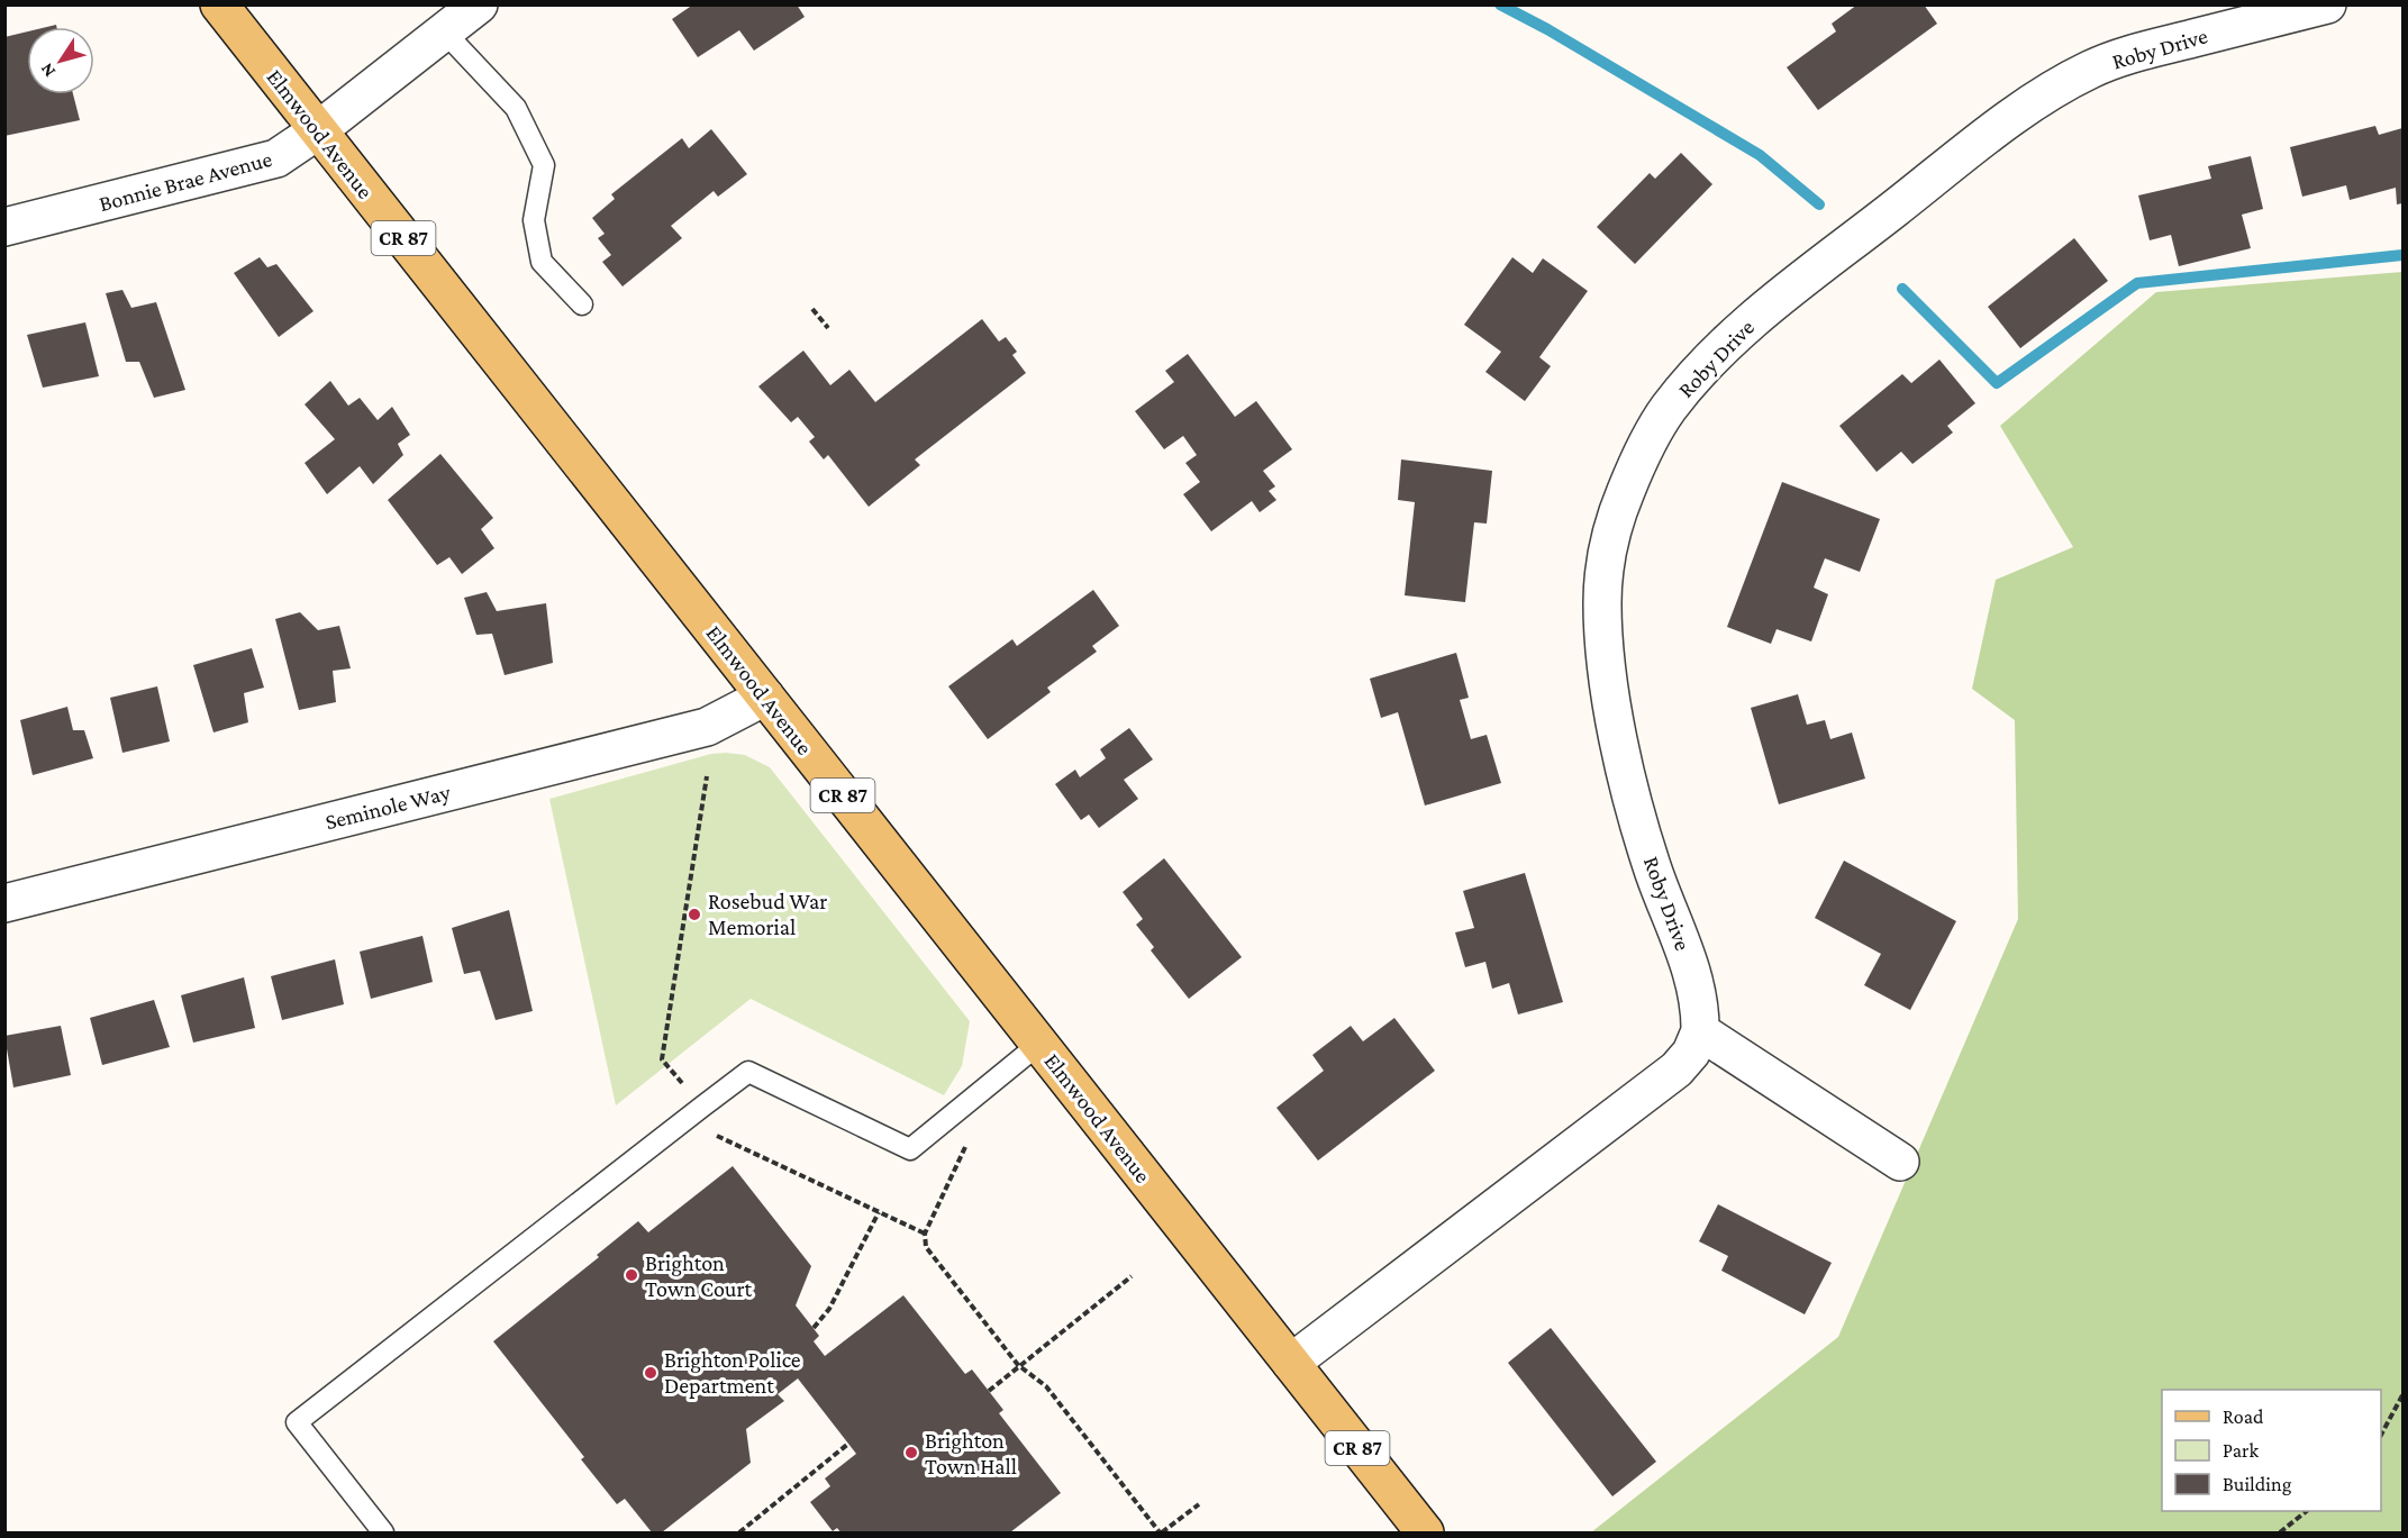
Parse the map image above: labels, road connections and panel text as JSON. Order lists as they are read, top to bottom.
{
  "streets": {
    "main road": ["Elmwood Avenue", "CR 87"],
    "street": ["Roby Drive", "Bonnie Brae Avenue", "Seminole Way"]
  },
  "crossings": [
    ["Elmwood Avenue", "Bonnie Brae Avenue"],
    ["Elmwood Avenue", "Seminole Way"]
  ],
  "places": [
    "Rosebud War Memorial",
    "Brighton Town Court",
    "Brighton Police Department",
    "Brighton Town Hall"
  ],
  "legend": ["Road", "Park", "Building"],
  "north": "bottom left"
}
